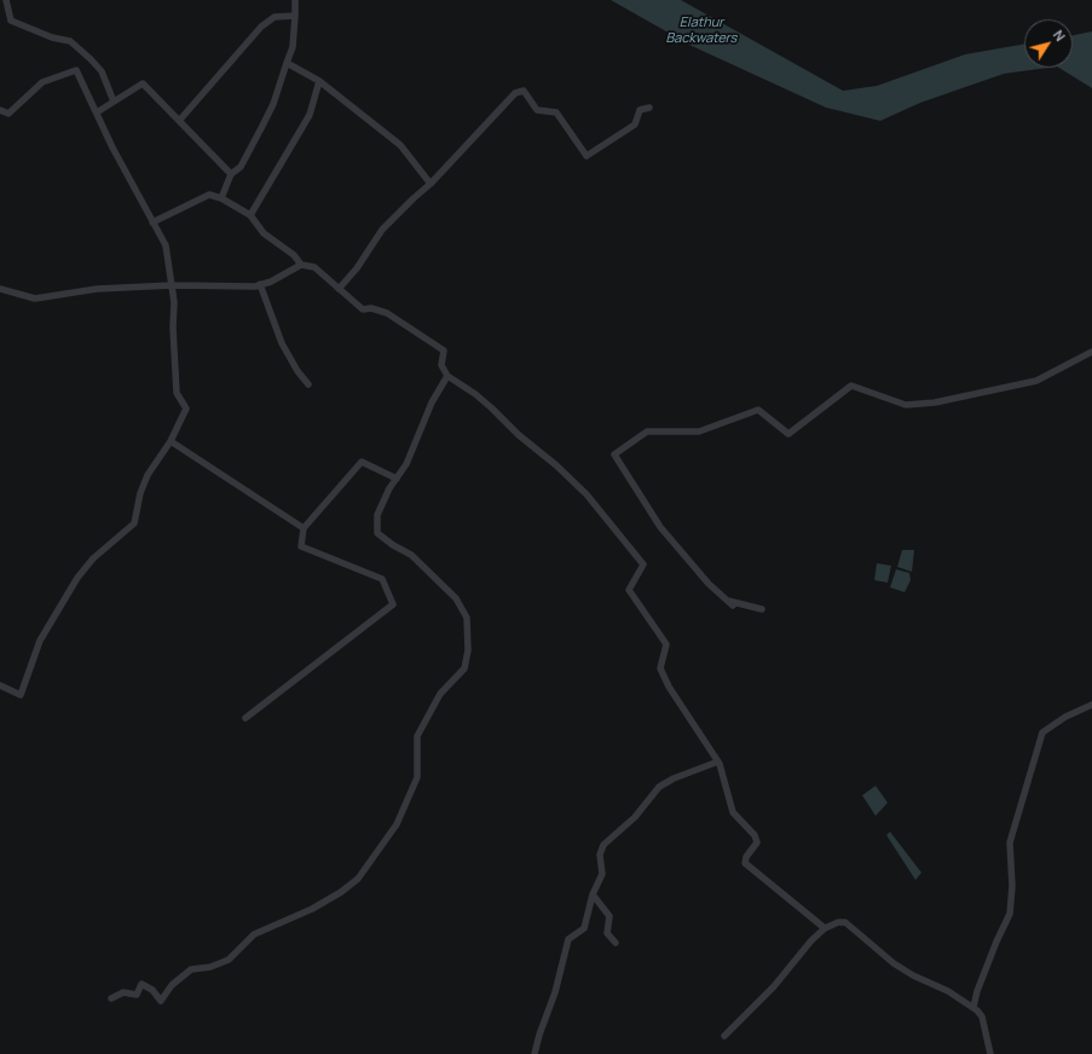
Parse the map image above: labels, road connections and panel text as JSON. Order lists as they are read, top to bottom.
{
  "water": ["Elathur Backwaters"],
  "north": "top right"
}
